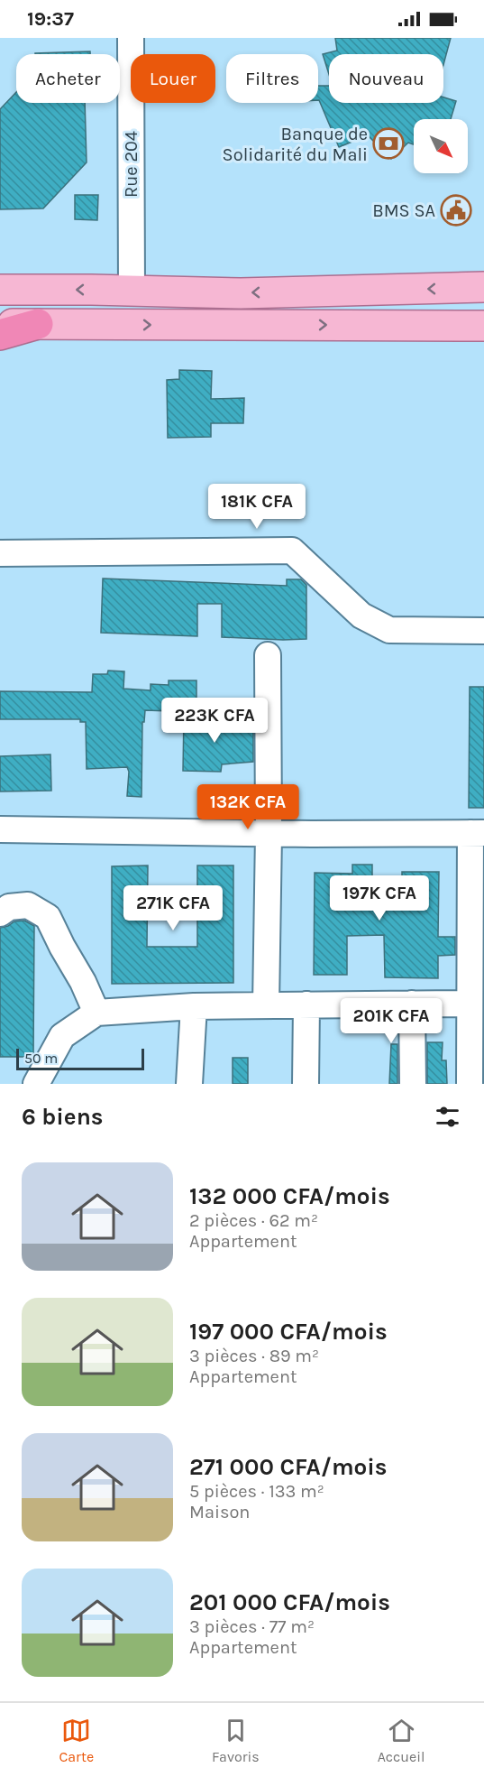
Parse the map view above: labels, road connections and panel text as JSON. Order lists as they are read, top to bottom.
{
  "streets": {
    "street": ["Rue 204"]
  },
  "places": {
    "bank": ["Banque de Solidarité du Mali"],
    "public building": ["BMS SA"]
  },
  "scale_bar": "50 m",
  "north": "bottom right",
  "page": {
    "status": "19:37",
    "chip": [
      "Acheter",
      "Louer",
      "Filtres",
      "Nouveau"
    ],
    "price": [
      "181K CFA",
      "223K CFA",
      "132K CFA",
      "197K CFA",
      "271K CFA",
      "201K CFA"
    ],
    "scale": "50 m",
    "heading": "6 biens",
    "list": [
      {
        "name": "132 000 CFA/mois",
        "note": "2 pièces · 62 m² · Appartement"
      },
      {
        "name": "197 000 CFA/mois",
        "note": "3 pièces · 89 m² · Appartement"
      },
      {
        "name": "271 000 CFA/mois",
        "note": "5 pièces · 133 m² · Maison"
      },
      {
        "name": "201 000 CFA/mois",
        "note": "3 pièces · 77 m² · Appartement"
      }
    ],
    "tabs": ["Carte", "Favoris", "Accueil"]
  }
}
